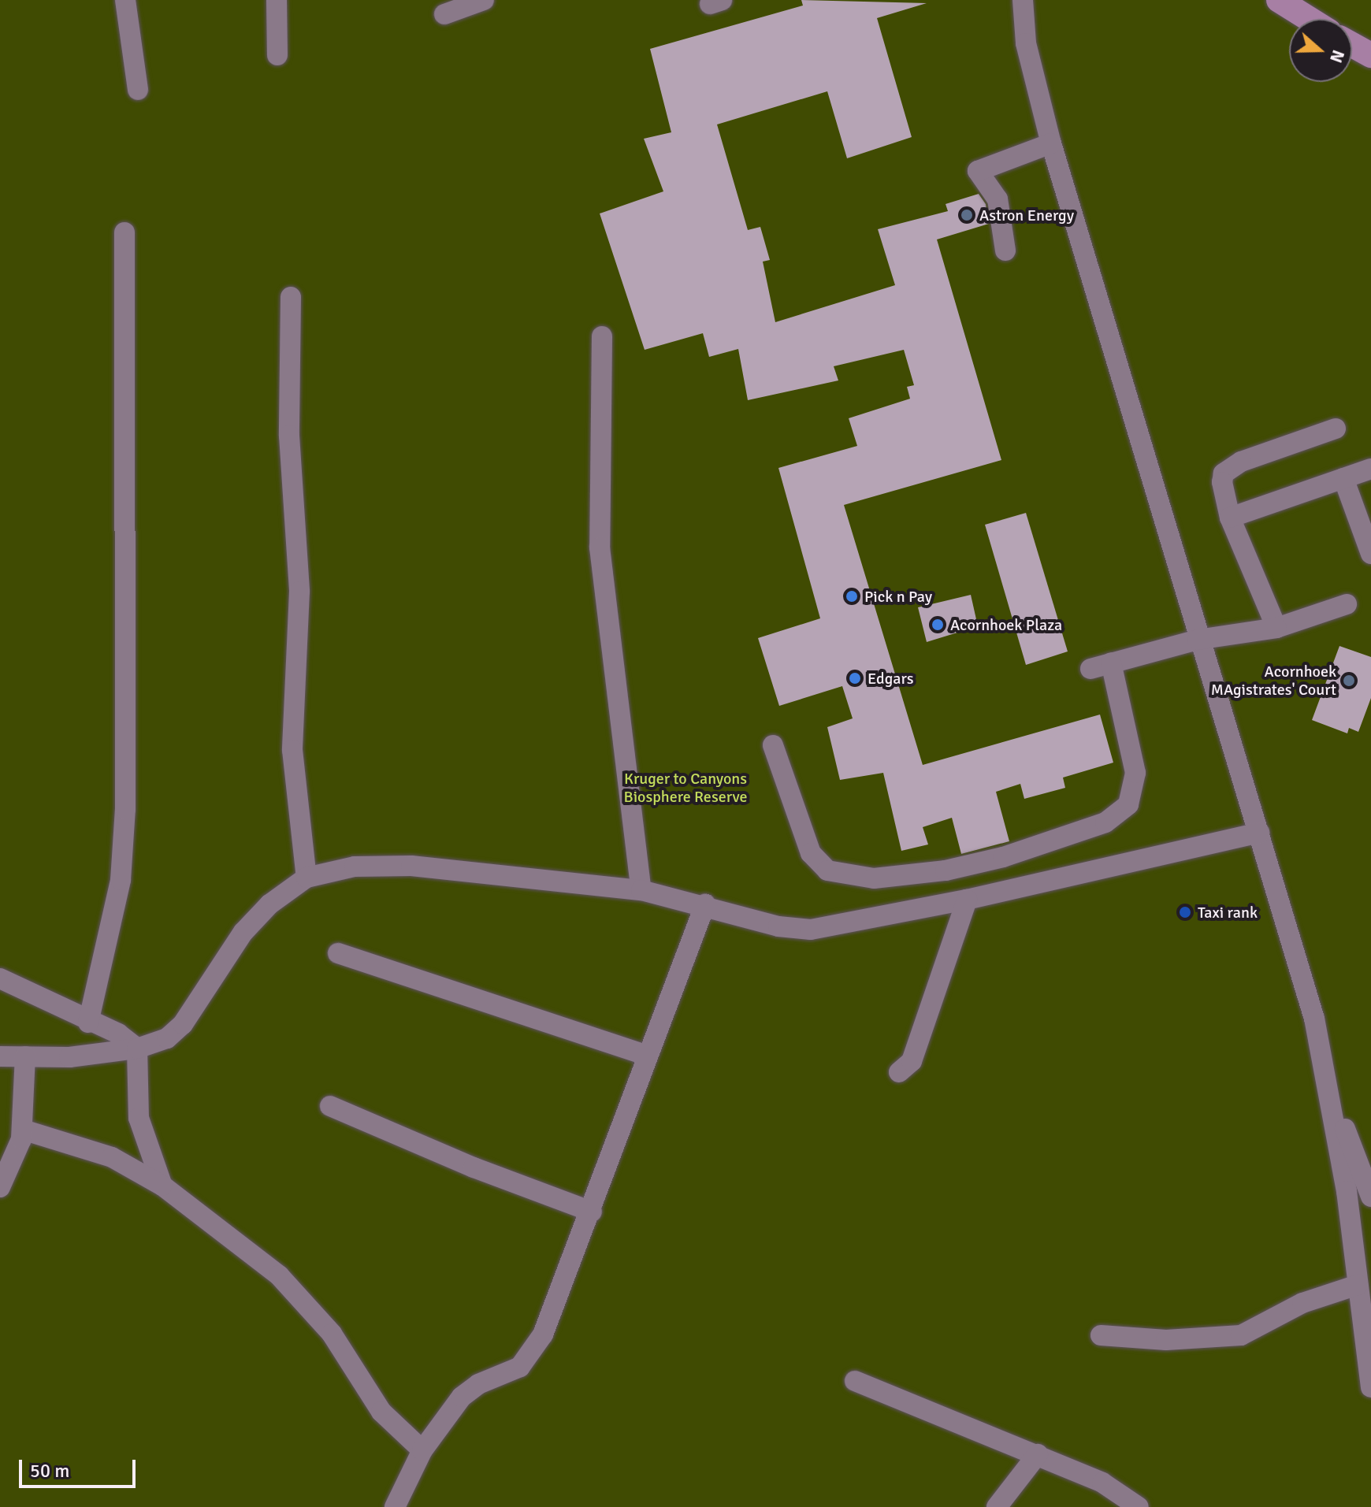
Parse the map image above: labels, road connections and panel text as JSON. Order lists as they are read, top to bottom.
{
  "parks": ["Kruger to Canyons Biosphere Reserve"],
  "places": [
    "Astron Energy",
    "Pick n Pay",
    "Acornhoek Plaza",
    "Edgars",
    "Acornhoek MAgistrates' Court",
    "Taxi rank"
  ],
  "scale_bar": "50 m",
  "north": "right"
}
